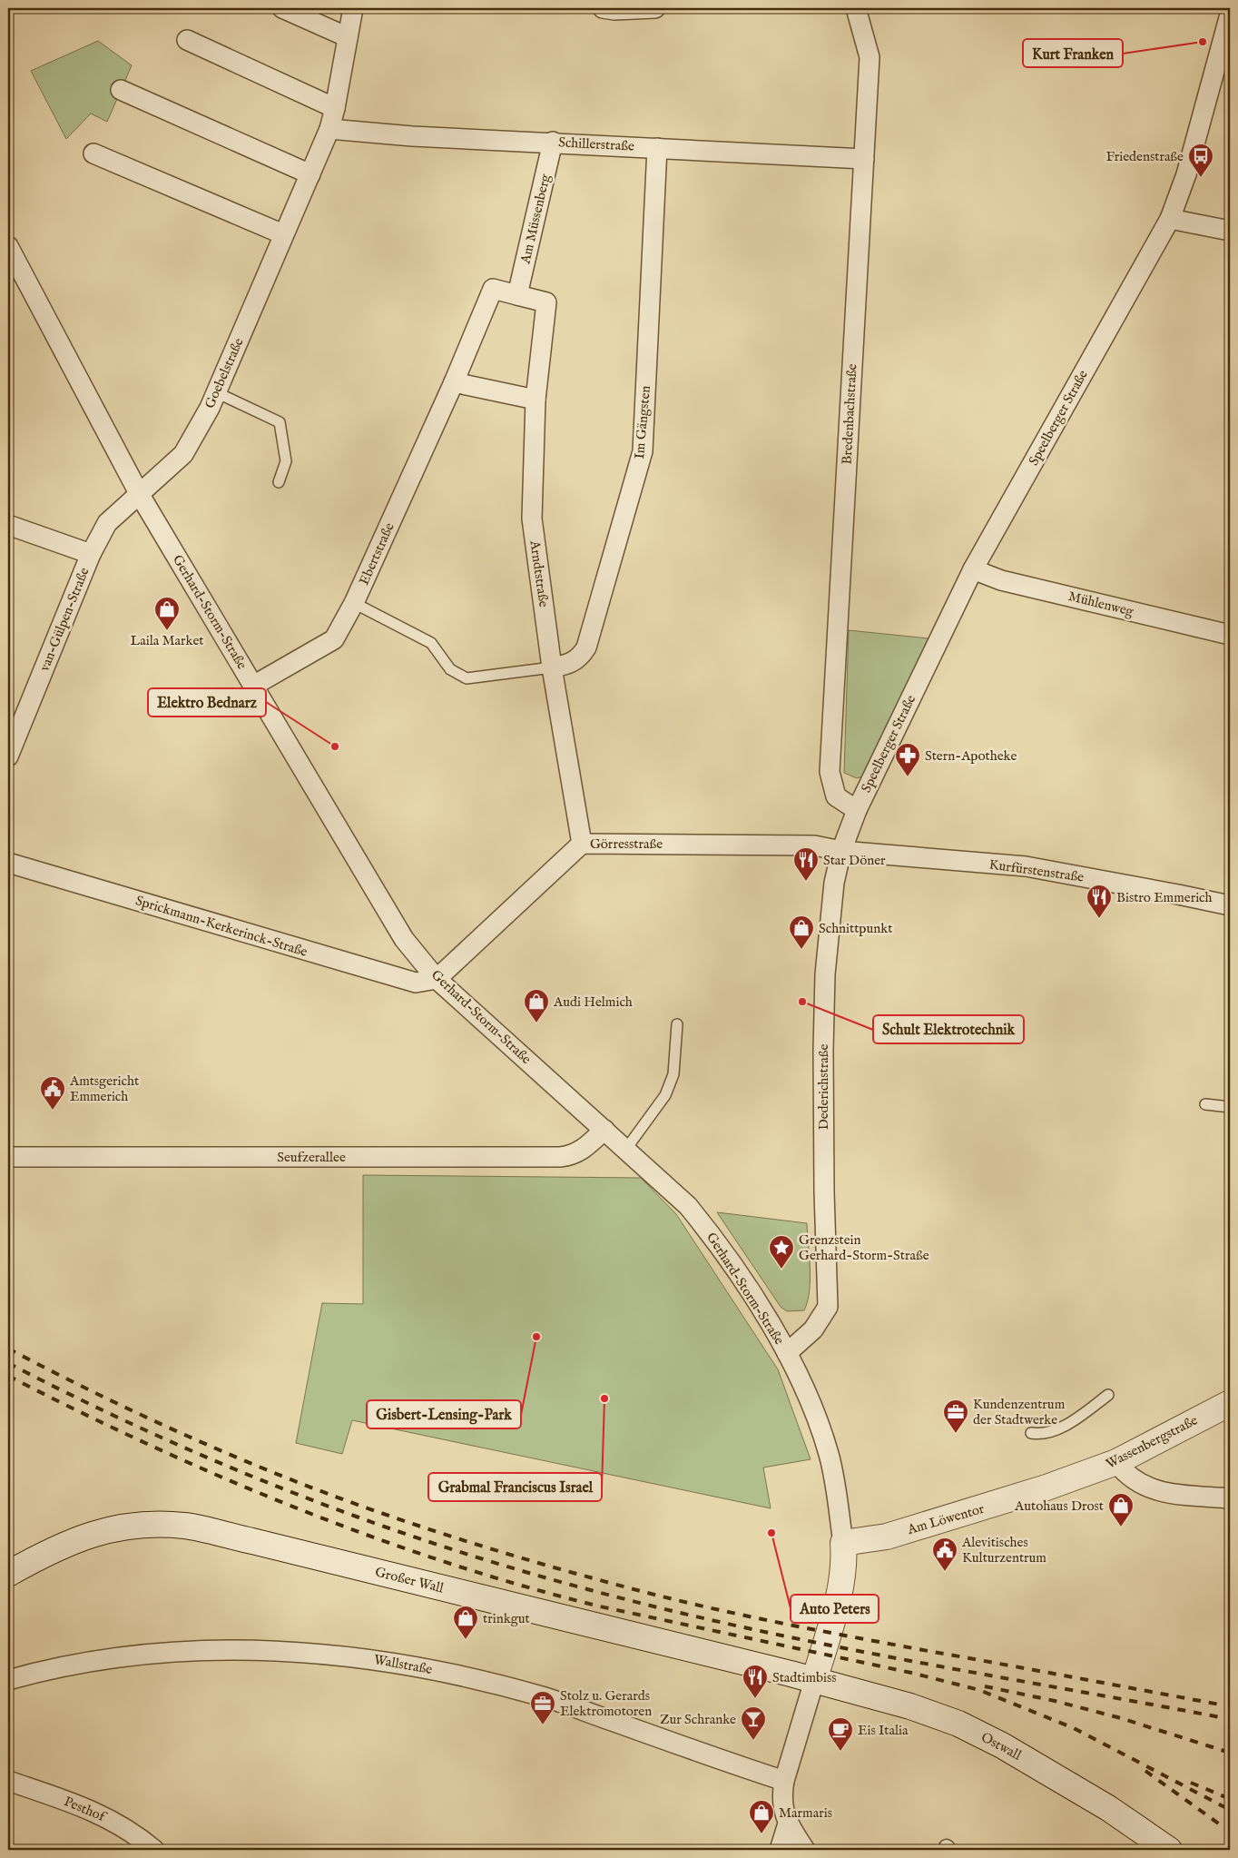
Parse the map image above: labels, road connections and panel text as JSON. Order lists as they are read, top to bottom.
{
  "streets": {
    "main road": [
      "Gerhard-Storm-Straße",
      "Wassenbergstraße",
      "Am Löwentor",
      "Großer Wall",
      "Ostwall"
    ],
    "street": [
      "Schillerstraße",
      "Am Müssenberg",
      "Goebelstraße",
      "Bredenbachstraße",
      "Speelberger Straße",
      "Im Gängsten",
      "Ebertstraße",
      "Arndtstraße",
      "Mühlenweg",
      "van-Gülpen-Straße",
      "Görresstraße",
      "Kurfürstenstraße",
      "Sprickmann-Kerkerinck-Straße",
      "Dederichstraße",
      "Seufzerallee",
      "Wallstraße",
      "Pesthof"
    ]
  },
  "crossings": [
    ["Schillerstraße", "Am Müssenberg"],
    ["Schillerstraße", "Goebelstraße"],
    ["Schillerstraße", "Bredenbachstraße"],
    ["Schillerstraße", "Im Gängsten"],
    ["Am Müssenberg", "Ebertstraße"],
    ["Am Müssenberg", "Arndtstraße"],
    ["Goebelstraße", "Gerhard-Storm-Straße"],
    ["Goebelstraße", "van-Gülpen-Straße"],
    ["Bredenbachstraße", "Speelberger Straße"],
    ["Bredenbachstraße", "Dederichstraße"],
    ["Speelberger Straße", "Mühlenweg"],
    ["Speelberger Straße", "Dederichstraße"],
    ["Im Gängsten", "Arndtstraße"],
    ["Ebertstraße", "Arndtstraße"],
    ["Ebertstraße", "Gerhard-Storm-Straße"],
    ["Arndtstraße", "Görresstraße"],
    ["Gerhard-Storm-Straße", "van-Gülpen-Straße"],
    ["Gerhard-Storm-Straße", "Görresstraße"],
    ["Gerhard-Storm-Straße", "Sprickmann-Kerkerinck-Straße"],
    ["Gerhard-Storm-Straße", "Dederichstraße"],
    ["Gerhard-Storm-Straße", "Seufzerallee"],
    ["Gerhard-Storm-Straße", "Am Löwentor"],
    ["Gerhard-Storm-Straße", "Großer Wall"],
    ["Gerhard-Storm-Straße", "Ostwall"],
    ["Görresstraße", "Kurfürstenstraße"],
    ["Görresstraße", "Sprickmann-Kerkerinck-Straße"],
    ["Görresstraße", "Dederichstraße"],
    ["Kurfürstenstraße", "Dederichstraße"],
    ["Wassenbergstraße", "Am Löwentor"],
    ["Großer Wall", "Ostwall"]
  ],
  "places": {
    "other": [
      "Kurt Franken",
      "Elektro Bednarz",
      "Schult Elektrotechnik",
      "Gisbert-Lensing-Park",
      "Grabmal Franciscus Israel",
      "Auto Peters"
    ],
    "bus stop": ["Friedenstraße"],
    "shop": [
      "Laila Market",
      "Schnittpunkt",
      "Audi Helmich",
      "Autohaus Drost",
      "trinkgut",
      "Marmaris"
    ],
    "pharmacy": ["Stern-Apotheke"],
    "restaurant": ["Star Döner", "Bistro Emmerich", "Stadtimbiss"],
    "public building": ["Amtsgericht Emmerich", "Alevitisches Kulturzentrum"],
    "place": ["Grenzstein Gerhard-Storm-Straße"],
    "office": ["Kundenzentrum der Stadtwerke", "Stolz u. Gerards Elektromotoren"],
    "bar": ["Zur Schranke"],
    "cafe": ["Eis Italia"]
  }
}
